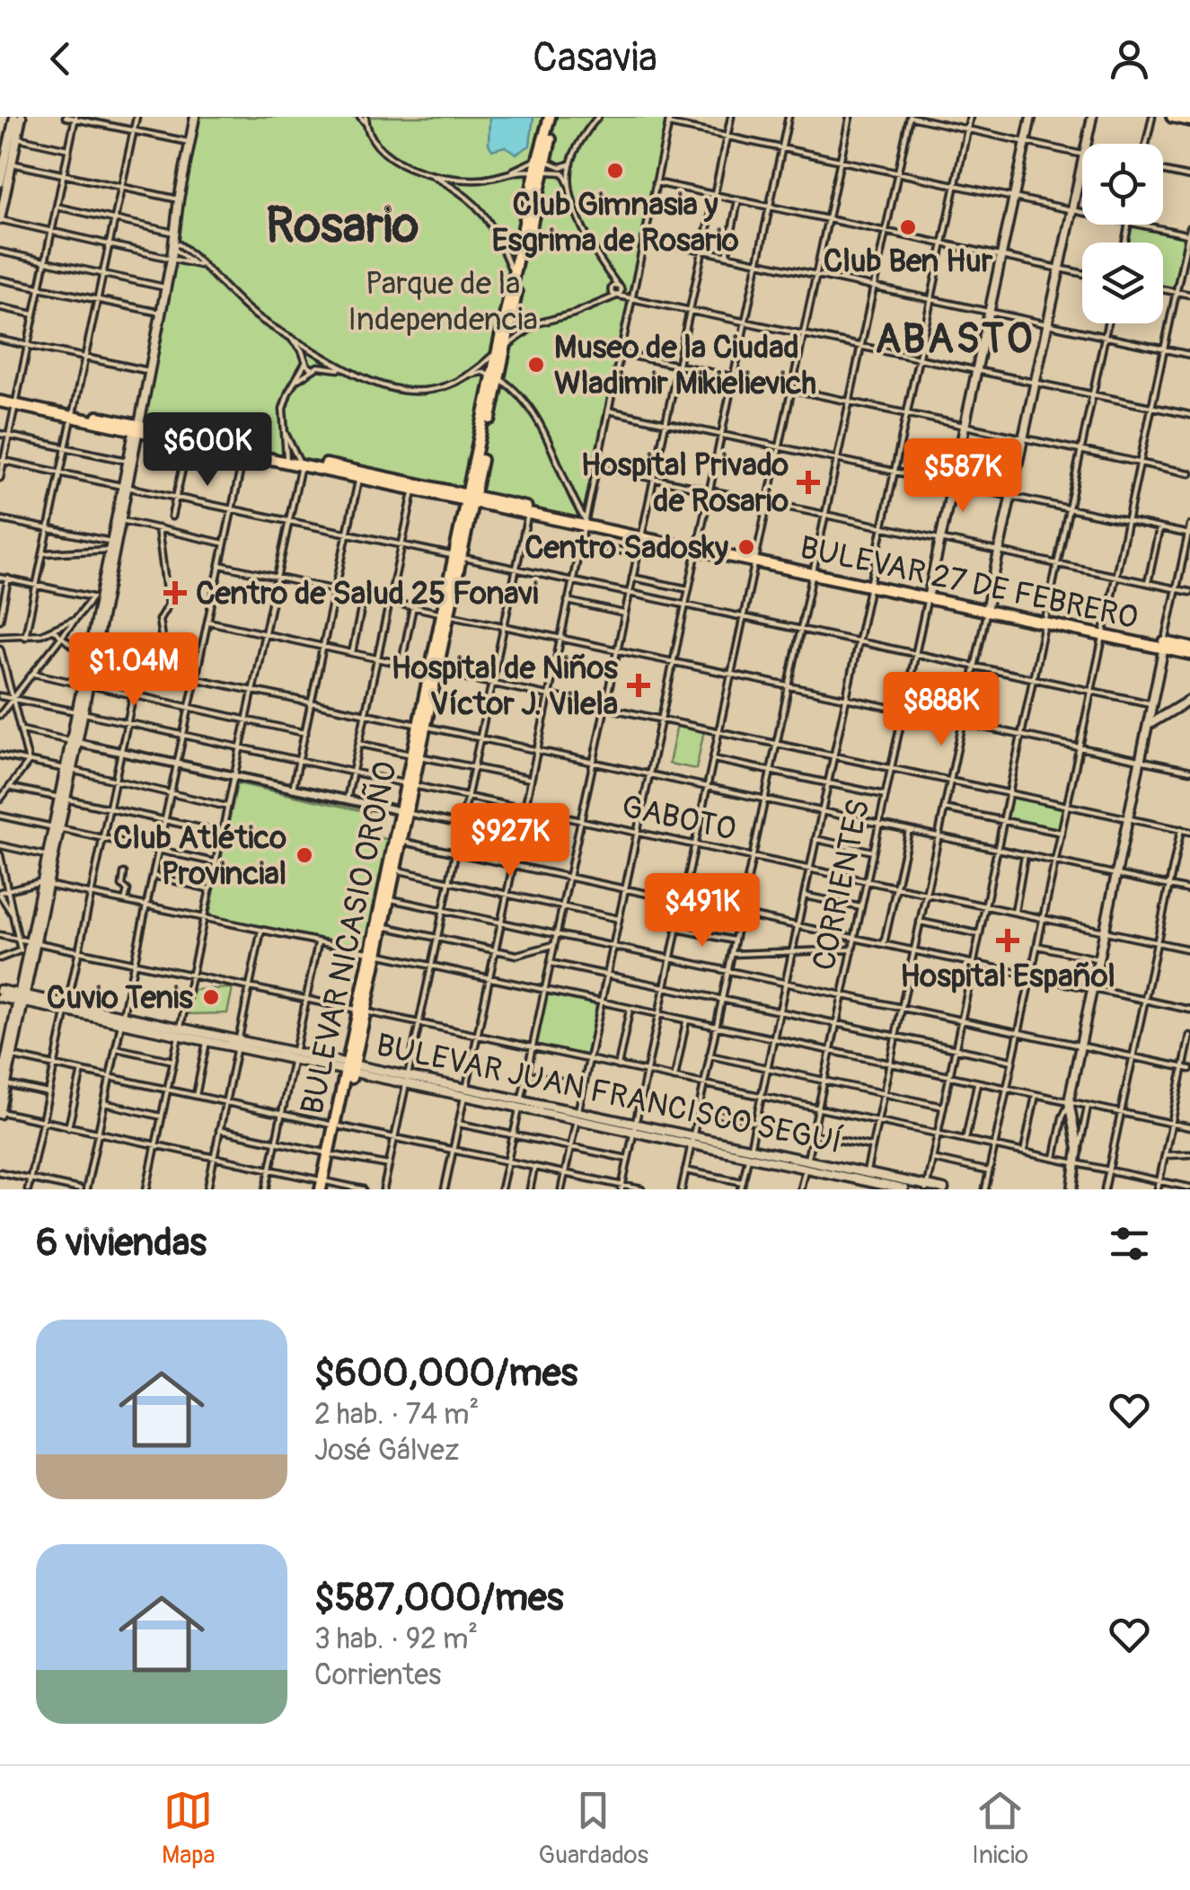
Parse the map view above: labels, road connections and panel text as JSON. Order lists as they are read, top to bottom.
{
  "streets": {
    "main road": [
      "BULEVAR 27 DE FEBRERO",
      "CORRIENTES",
      "BULEVAR NICASIO OROÑO",
      "BULEVAR JUAN FRANCISCO SEGUÍ"
    ],
    "street": ["GABOTO"]
  },
  "crossings": [
    ["BULEVAR 27 DE FEBRERO", "CORRIENTES"],
    ["BULEVAR 27 DE FEBRERO", "BULEVAR NICASIO OROÑO"],
    ["GABOTO", "CORRIENTES"],
    ["GABOTO", "BULEVAR NICASIO OROÑO"],
    ["CORRIENTES", "BULEVAR JUAN FRANCISCO SEGUÍ"],
    ["BULEVAR NICASIO OROÑO", "BULEVAR JUAN FRANCISCO SEGUÍ"]
  ],
  "districts": ["Rosario", "ABASTO"],
  "parks": ["Parque de la Independencia"],
  "places": {
    "other": [
      "Club Gimnasia y Esgrima de Rosario",
      "Club Ben Hur",
      "Museo de la Ciudad Wladimir Mikielievich",
      "Centro Sadosky",
      "Club Atlético Provincial",
      "Cuvio Tenis"
    ],
    "health": [
      "Hospital Privado de Rosario",
      "Centro de Salud 25 Fonavi",
      "Hospital de Niños Víctor J. Vilela",
      "Hospital Español"
    ]
  },
  "page": {
    "header": "Casavia",
    "price": [
      "$600K",
      "$587K",
      "$1.04M",
      "$888K",
      "$927K",
      "$491K"
    ],
    "heading": "6 viviendas",
    "list": [
      {
        "name": "$600,000/mes",
        "note": "2 hab. · 74 m² · José Gálvez"
      },
      {
        "name": "$587,000/mes",
        "note": "3 hab. · 92 m² · Corrientes"
      }
    ],
    "tabs": ["Mapa", "Guardados", "Inicio"]
  }
}
